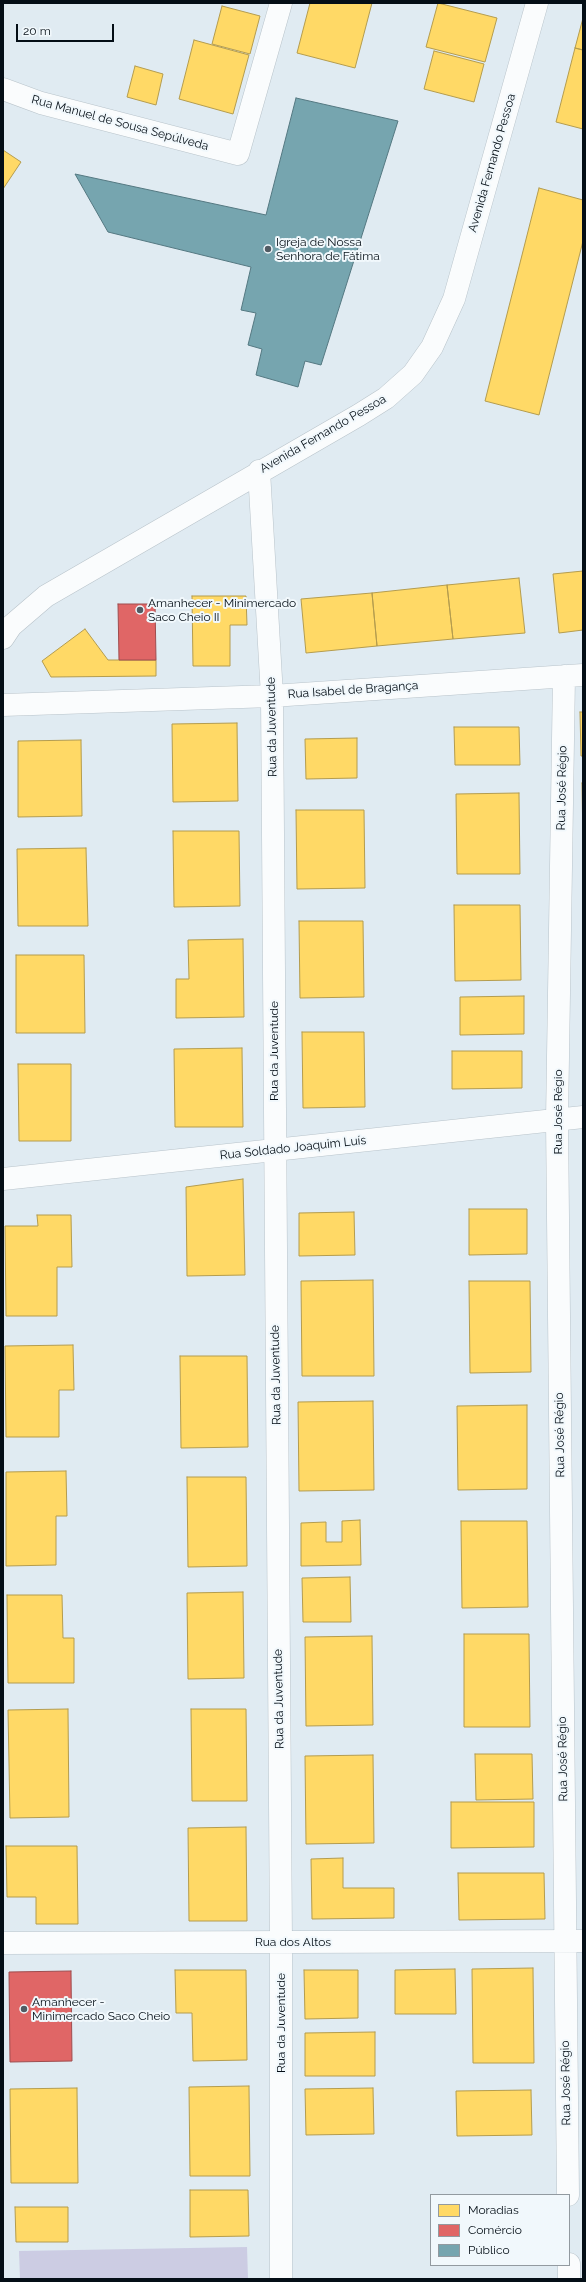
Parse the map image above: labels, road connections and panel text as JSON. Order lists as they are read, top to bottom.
{
  "streets": {
    "street": [
      "Rua Manuel de Sousa Sepúlveda",
      "Avenida Fernando Pessoa",
      "Rua Isabel de Bragança",
      "Rua da Juventude",
      "Rua José Régio",
      "Rua Soldado Joaquim Luís",
      "Rua dos Altos"
    ]
  },
  "crossings": [
    ["Avenida Fernando Pessoa", "Rua da Juventude"],
    ["Rua Isabel de Bragança", "Rua da Juventude"],
    ["Rua Isabel de Bragança", "Rua José Régio"],
    ["Rua da Juventude", "Rua Soldado Joaquim Luís"],
    ["Rua da Juventude", "Rua dos Altos"],
    ["Rua José Régio", "Rua Soldado Joaquim Luís"],
    ["Rua José Régio", "Rua dos Altos"]
  ],
  "places": ["Igreja de Nossa Senhora de Fátima", "Amanhecer - Minimercado Saco Cheio II", "Amanhecer - Minimercado Saco Cheio"],
  "legend": ["Moradias", "Comércio", "Público"],
  "scale_bar": "20 m"
}
